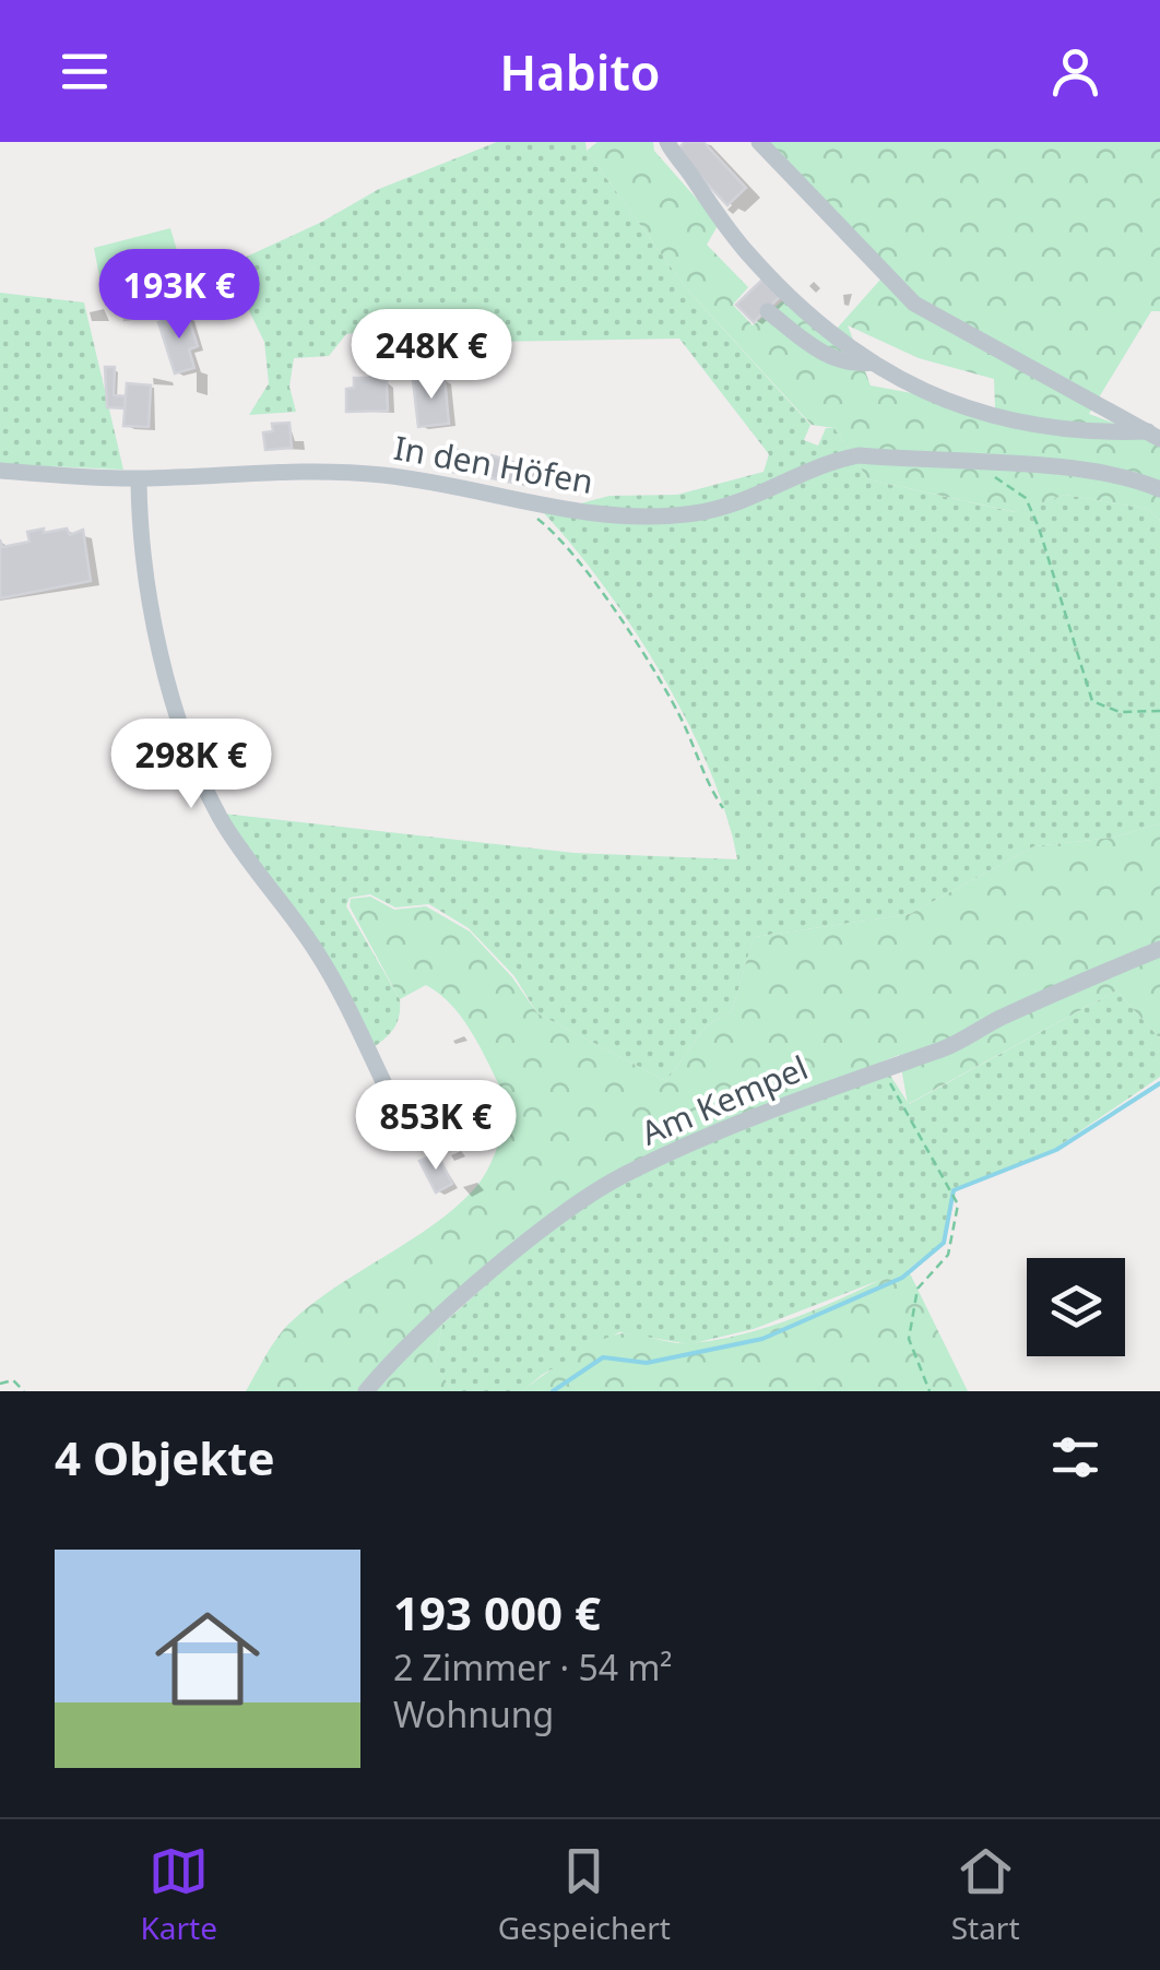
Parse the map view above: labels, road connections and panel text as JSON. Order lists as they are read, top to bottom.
{
  "streets": {
    "street": ["In den Höfen", "Am Kempel"]
  },
  "page": {
    "header": "Habito",
    "price": [
      "193K €",
      "248K €",
      "298K €",
      "853K €"
    ],
    "heading": "4 Objekte",
    "list": [
      {
        "name": "193 000 €",
        "note": "2 Zimmer · 54 m² · Wohnung"
      }
    ],
    "tabs": ["Karte", "Gespeichert", "Start"]
  }
}
